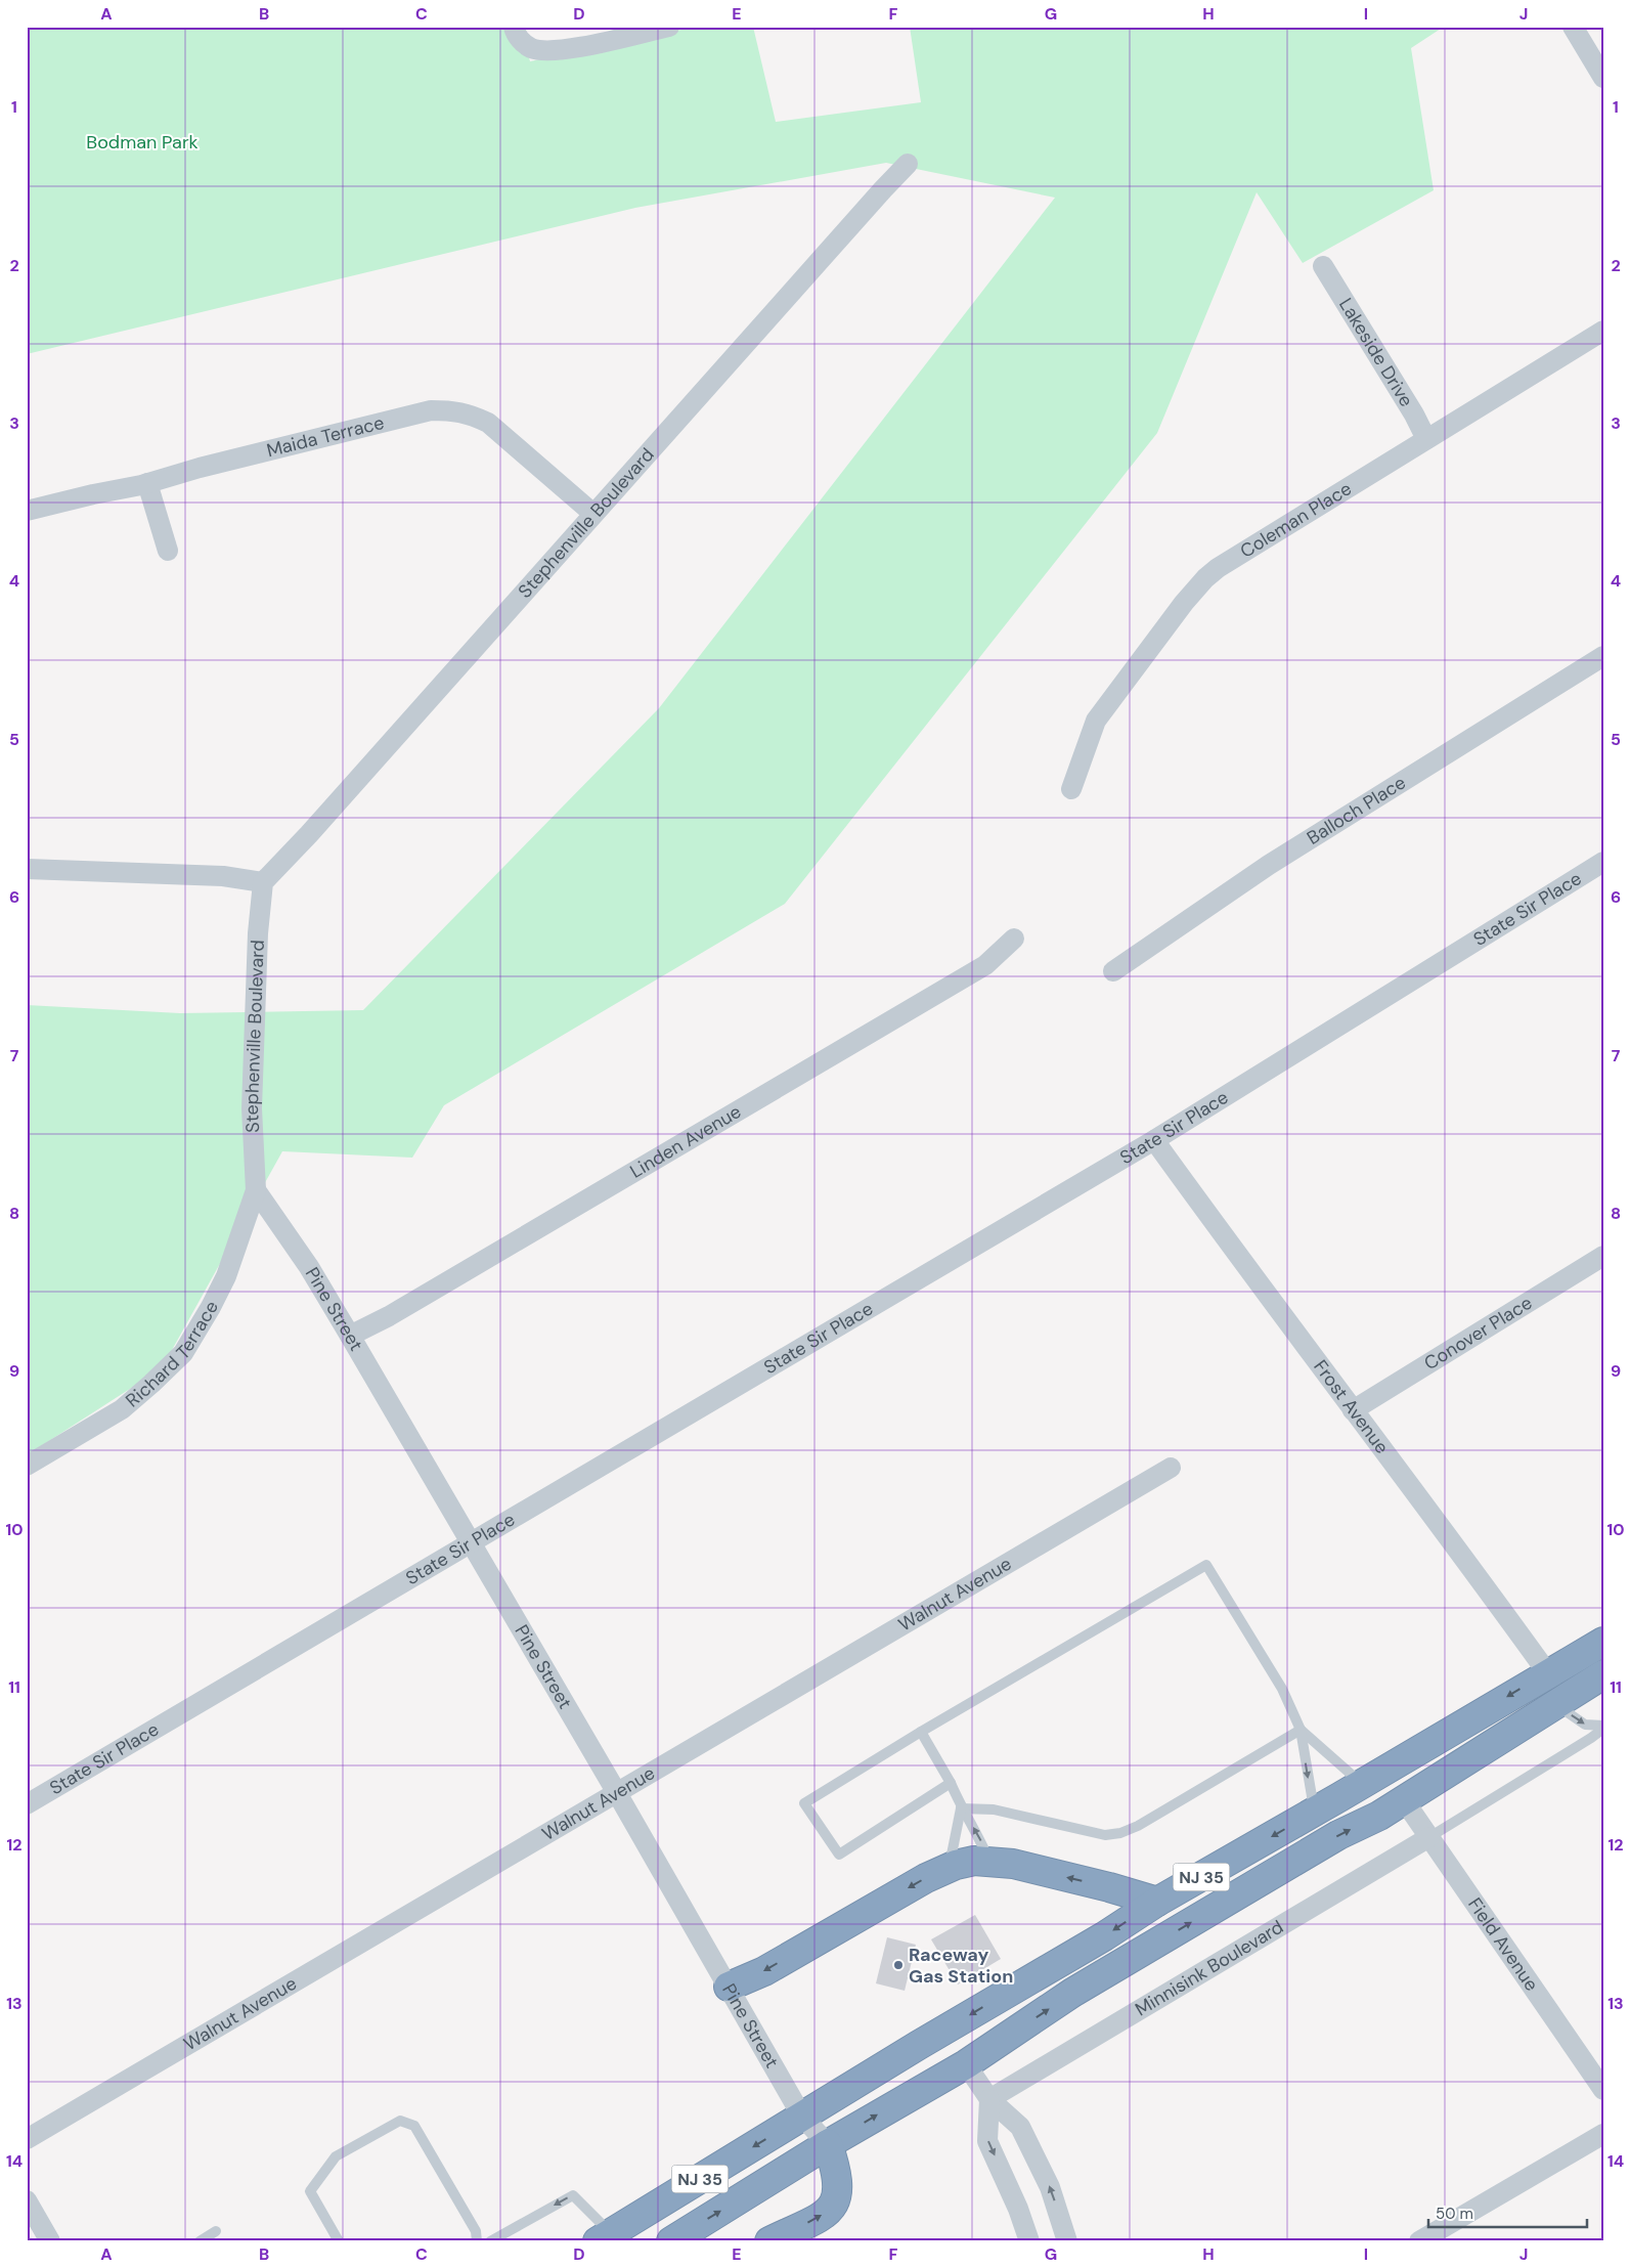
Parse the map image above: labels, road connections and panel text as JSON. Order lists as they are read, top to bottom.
{
  "streets": {
    "highway": ["NJ 35"],
    "street": [
      "Lakeside Drive",
      "Maida Terrace",
      "Coleman Place",
      "Stephenville Boulevard",
      "Balloch Place",
      "State Sir Place",
      "Linden Avenue",
      "Pine Street",
      "Conover Place",
      "Richard Terrace",
      "Frost Avenue",
      "Walnut Avenue",
      "Field Avenue",
      "Minnisink Boulevard"
    ]
  },
  "crossings": [
    ["Lakeside Drive", "Coleman Place"],
    ["Maida Terrace", "Stephenville Boulevard"],
    ["Stephenville Boulevard", "Pine Street"],
    ["Stephenville Boulevard", "Richard Terrace"],
    ["State Sir Place", "Pine Street"],
    ["State Sir Place", "Frost Avenue"],
    ["Linden Avenue", "Pine Street"],
    ["Pine Street", "Richard Terrace"],
    ["Pine Street", "Walnut Avenue"],
    ["Pine Street", "NJ 35"],
    ["Conover Place", "Frost Avenue"],
    ["Frost Avenue", "NJ 35"],
    ["NJ 35", "Field Avenue"],
    ["Field Avenue", "Minnisink Boulevard"]
  ],
  "parks": ["Bodman Park"],
  "places": ["Raceway Gas Station"],
  "scale_bar": "50 m",
  "grid": {
    "columns": [
      "A",
      "B",
      "C",
      "D",
      "E",
      "F",
      "G",
      "H",
      "I",
      "J"
    ],
    "rows": [
      "1",
      "2",
      "3",
      "4",
      "5",
      "6",
      "7",
      "8",
      "9",
      "10",
      "11",
      "12",
      "13",
      "14"
    ]
  }
}
